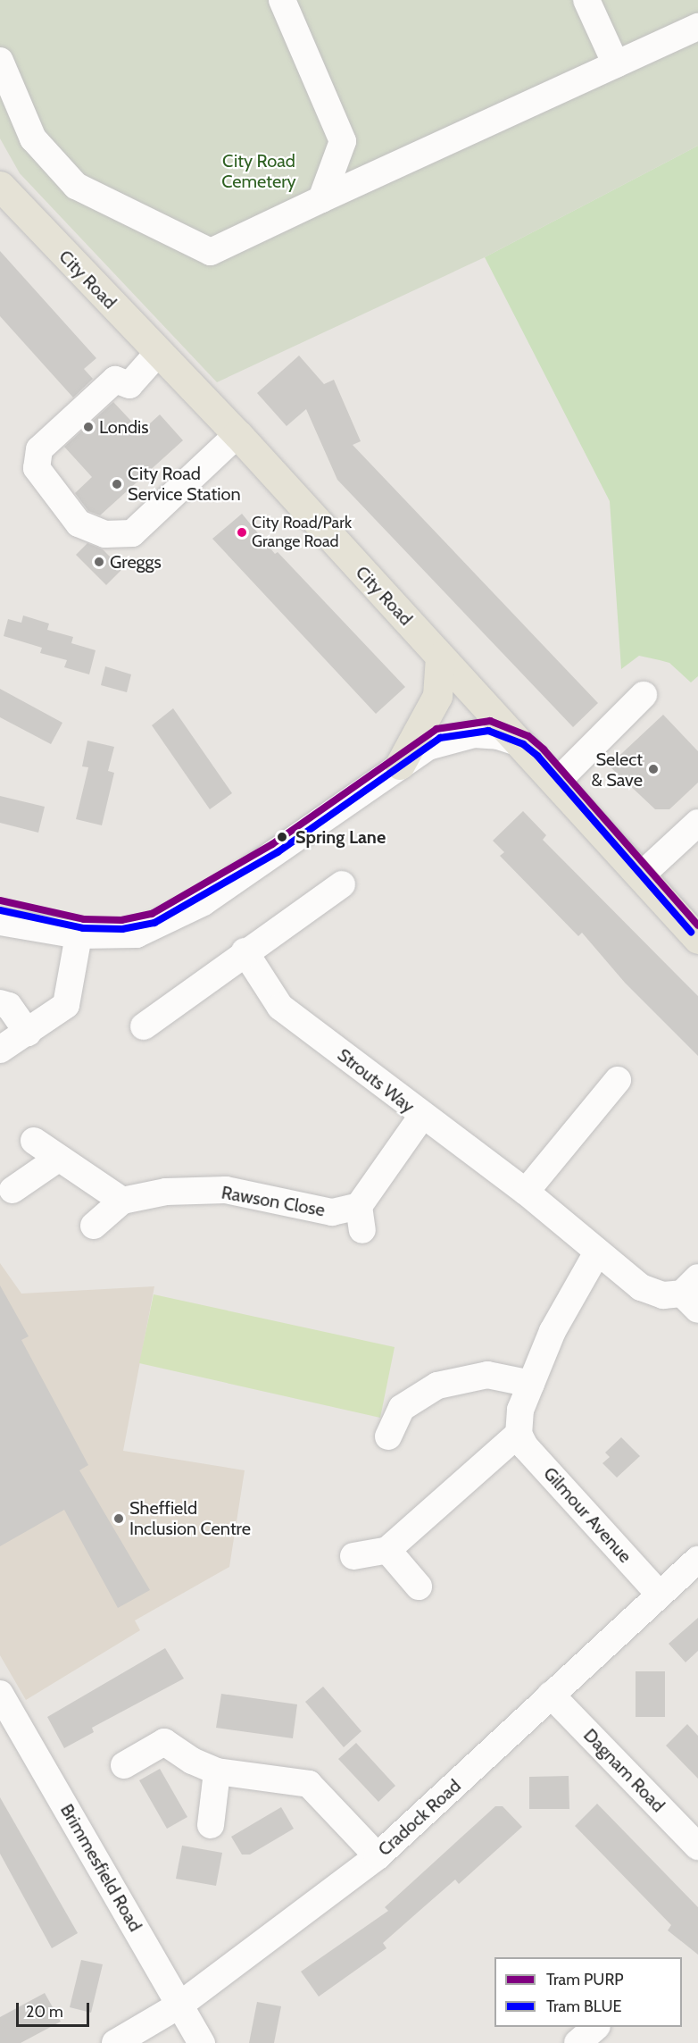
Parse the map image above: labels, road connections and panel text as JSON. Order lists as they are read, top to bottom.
{
  "streets": {
    "main road": ["City Road"],
    "street": [
      "Strouts Way",
      "Rawson Close",
      "Gilmour Avenue",
      "Dagnam Road",
      "Cradock Road",
      "Brimmesfield Road"
    ]
  },
  "crossings": [
    ["Strouts Way", "Rawson Close"],
    ["Gilmour Avenue", "Cradock Road"],
    ["Dagnam Road", "Cradock Road"],
    ["Cradock Road", "Brimmesfield Road"]
  ],
  "parks": ["City Road Cemetery"],
  "places": [
    "Londis",
    "City Road Service Station",
    "City Road/Park Grange Road",
    "Greggs",
    "Select & Save",
    "Spring Lane",
    "Sheffield Inclusion Centre"
  ],
  "lines": ["tram line PURP", "tram line BLUE"],
  "legend": ["Tram PURP", "Tram BLUE"],
  "scale_bar": "20 m"
}
